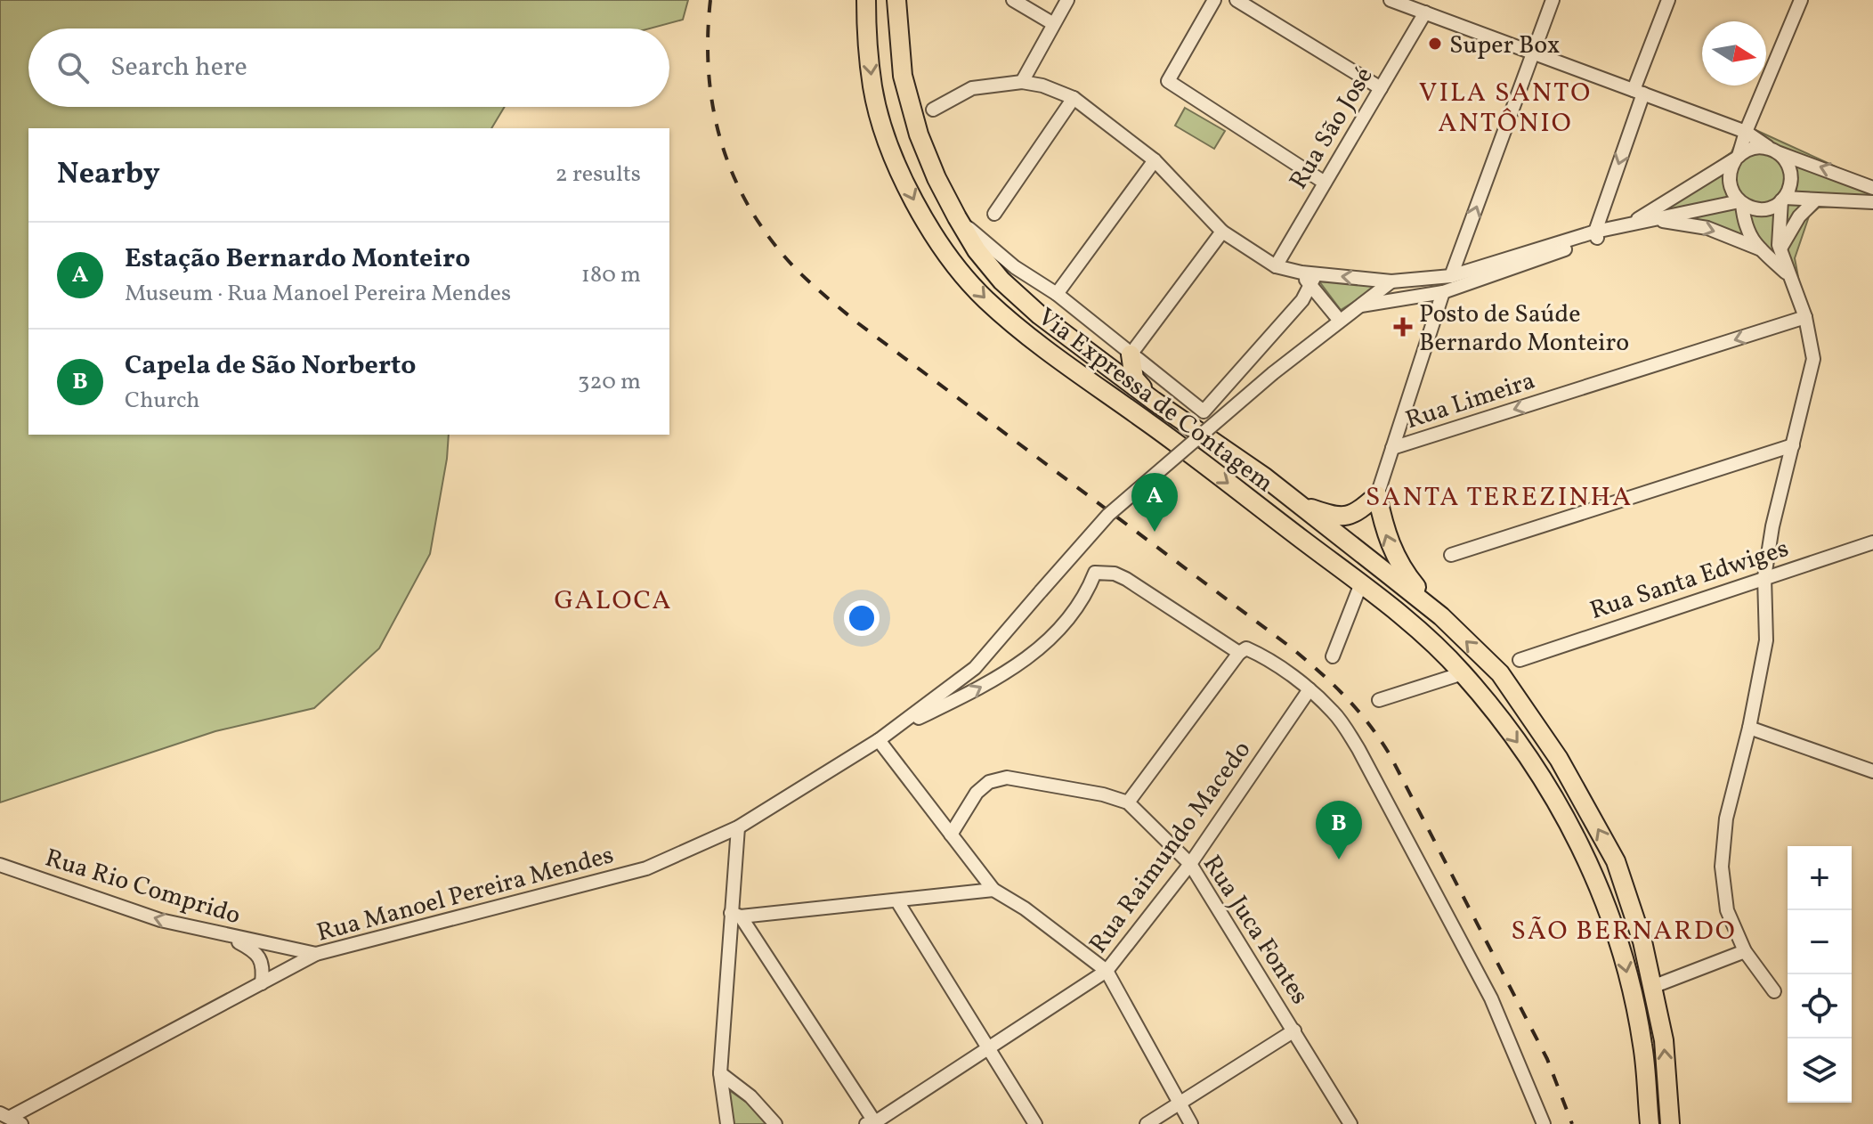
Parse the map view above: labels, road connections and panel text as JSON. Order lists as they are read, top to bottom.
{
  "streets": {
    "highway": ["Via Expressa de Contagem"],
    "street": [
      "Rua São José",
      "Rua Limeira",
      "Rua Santa Edwiges",
      "Rua Raimundo Macedo",
      "Rua Rio Comprido",
      "Rua Manoel Pereira Mendes",
      "Rua Juca Fontes"
    ]
  },
  "crossings": [
    ["Rua Raimundo Macedo", "Rua Juca Fontes"],
    ["Rua Rio Comprido", "Rua Manoel Pereira Mendes"]
  ],
  "one_way": ["Rua Limeira", "Rua Rio Comprido"],
  "districts": [
    "VILA SANTO ANTÔNIO",
    "SANTA TEREZINHA",
    "GALOCA",
    "SÃO BERNARDO"
  ],
  "places": {
    "other": ["Super Box"],
    "health": ["Posto de Saúde Bernardo Monteiro"]
  },
  "north": "right",
  "page": {
    "search": "Search here",
    "heading": ["Nearby", "2 results"],
    "list": [
      {
        "mark": "A",
        "name": "Estação Bernardo Monteiro",
        "note": "Museum · Rua Manoel Pereira Mendes",
        "value": "180 m"
      },
      {
        "mark": "B",
        "name": "Capela de São Norberto",
        "note": "Church",
        "value": "320 m"
      }
    ],
    "pins": ["A", "B"],
    "map_buttons": ["+", "−"]
  }
}
